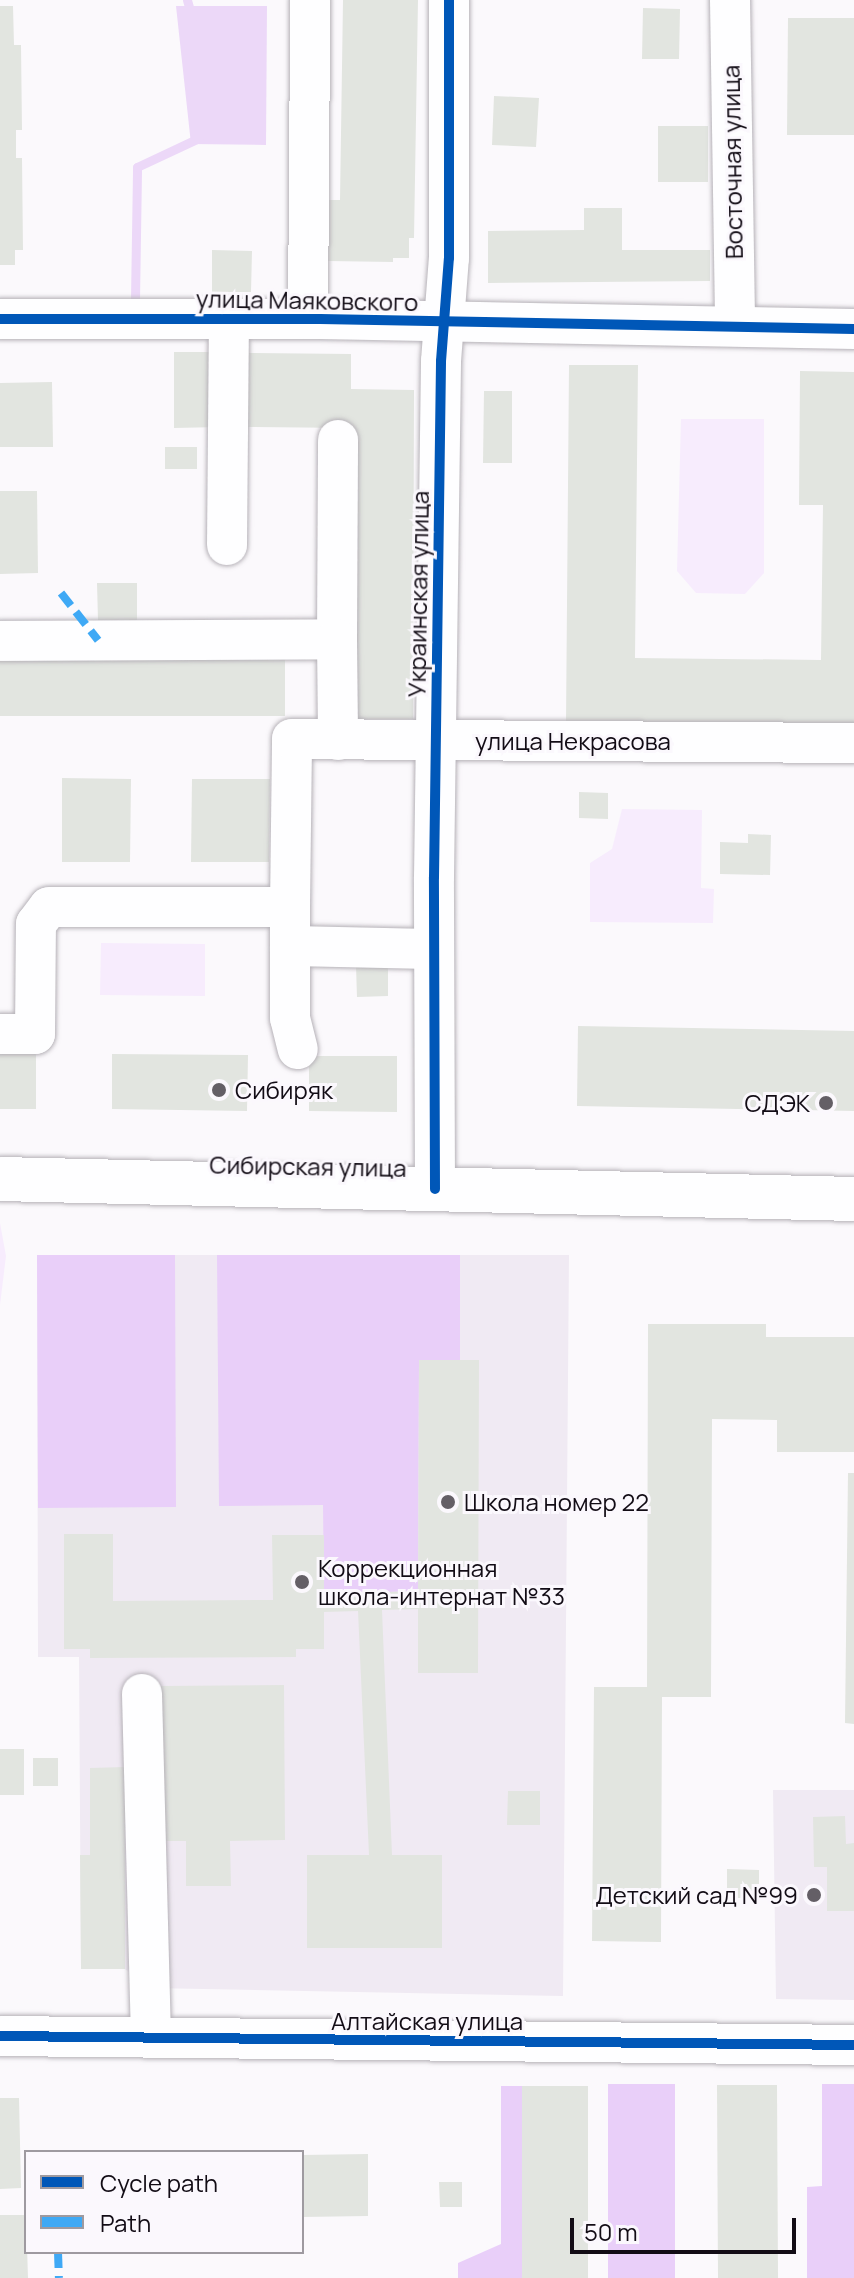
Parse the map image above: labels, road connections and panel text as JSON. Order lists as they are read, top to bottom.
{
  "streets": {
    "main road": ["Сибирская улица"],
    "street": [
      "Восточная улица",
      "улица Маяковского",
      "Украинская улица",
      "улица Некрасова",
      "Алтайская улица"
    ]
  },
  "crossings": [
    ["Восточная улица", "улица Маяковского"],
    ["улица Маяковского", "Украинская улица"],
    ["Украинская улица", "улица Некрасова"],
    ["Украинская улица", "Сибирская улица"]
  ],
  "places": [
    "Сибиряк",
    "СДЭК",
    "Школа номер 22",
    "Коррекционная школа-интернат №33",
    "Детский сад №99"
  ],
  "legend": ["Cycle path", "Path"],
  "scale_bar": "50 m"
}
